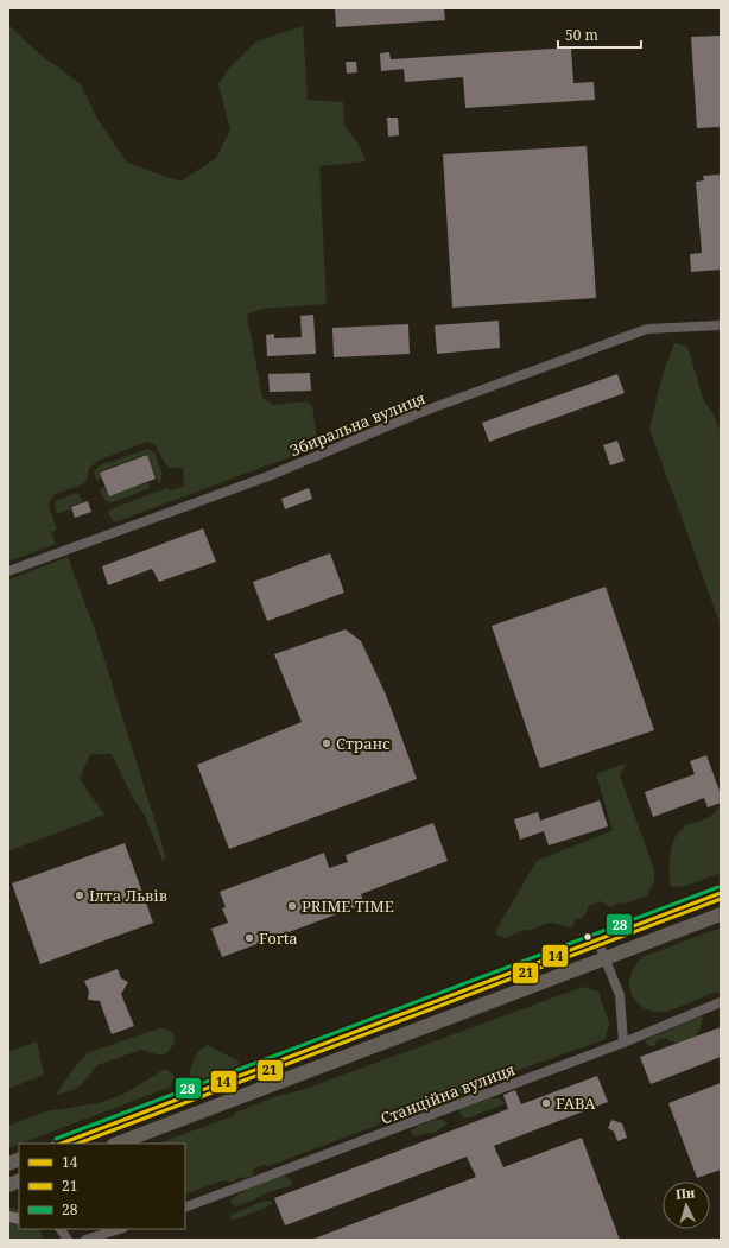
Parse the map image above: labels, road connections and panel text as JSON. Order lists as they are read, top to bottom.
{
  "streets": {
    "street": ["Збиральна вулиця", "Станційна вулиця"]
  },
  "places": [
    "Странс",
    "Ілта Львів",
    "PRIME TIME",
    "Forta",
    "FABA"
  ],
  "lines": ["transit line 28", "transit line 14", "transit line 21"],
  "legend": ["14", "21", "28"],
  "scale_bar": "50 m",
  "north": "top"
}
